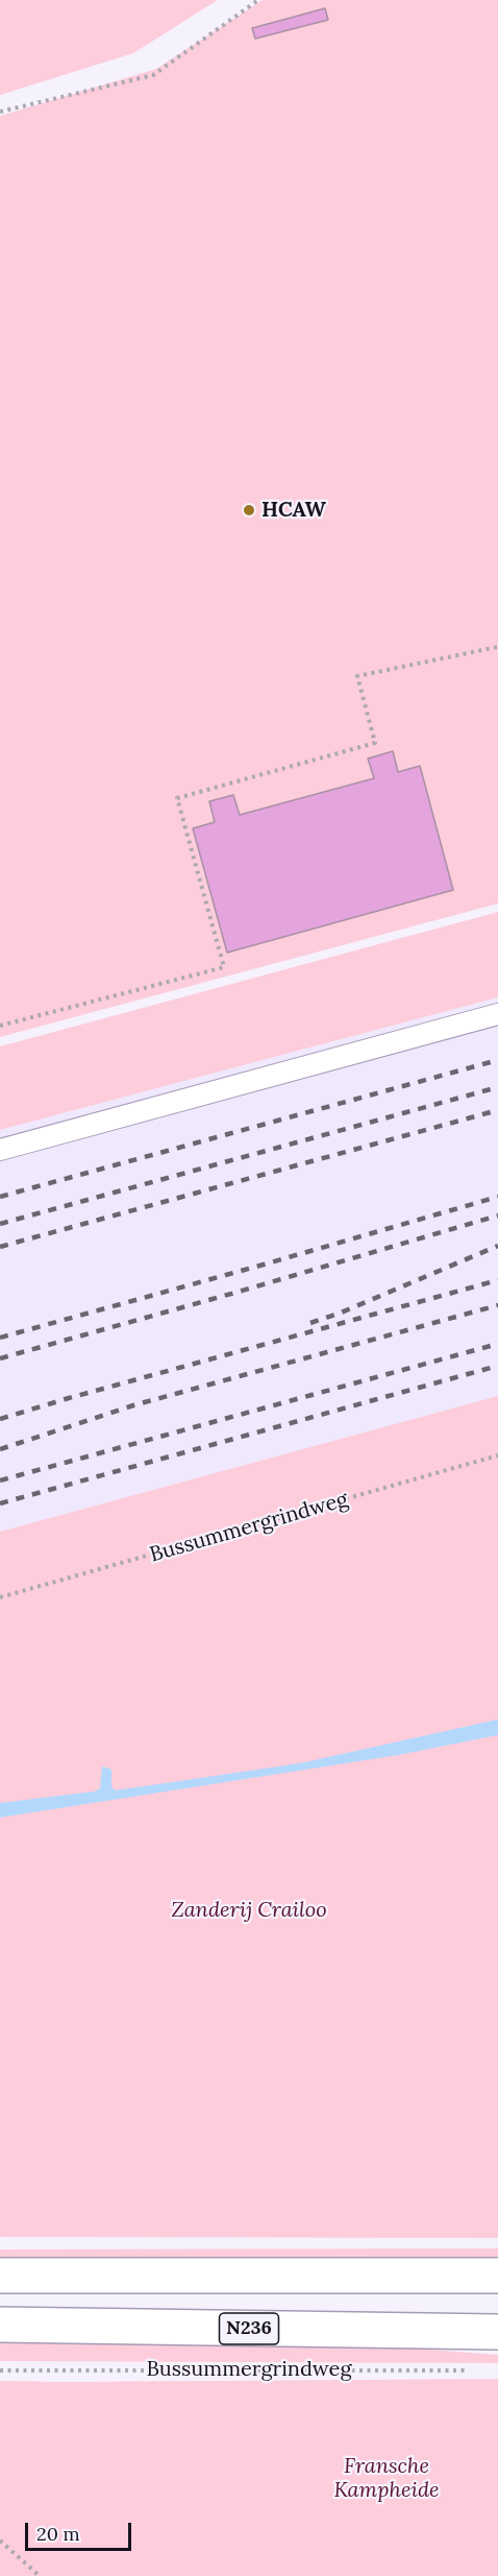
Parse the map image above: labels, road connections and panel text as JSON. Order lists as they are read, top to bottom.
{
  "streets": {
    "main road": ["Bussummergrindweg", "N236"]
  },
  "parks": ["Zanderij Crailoo", "Fransche Kampheide"],
  "places": ["HCAW"],
  "scale_bar": "20 m"
}
